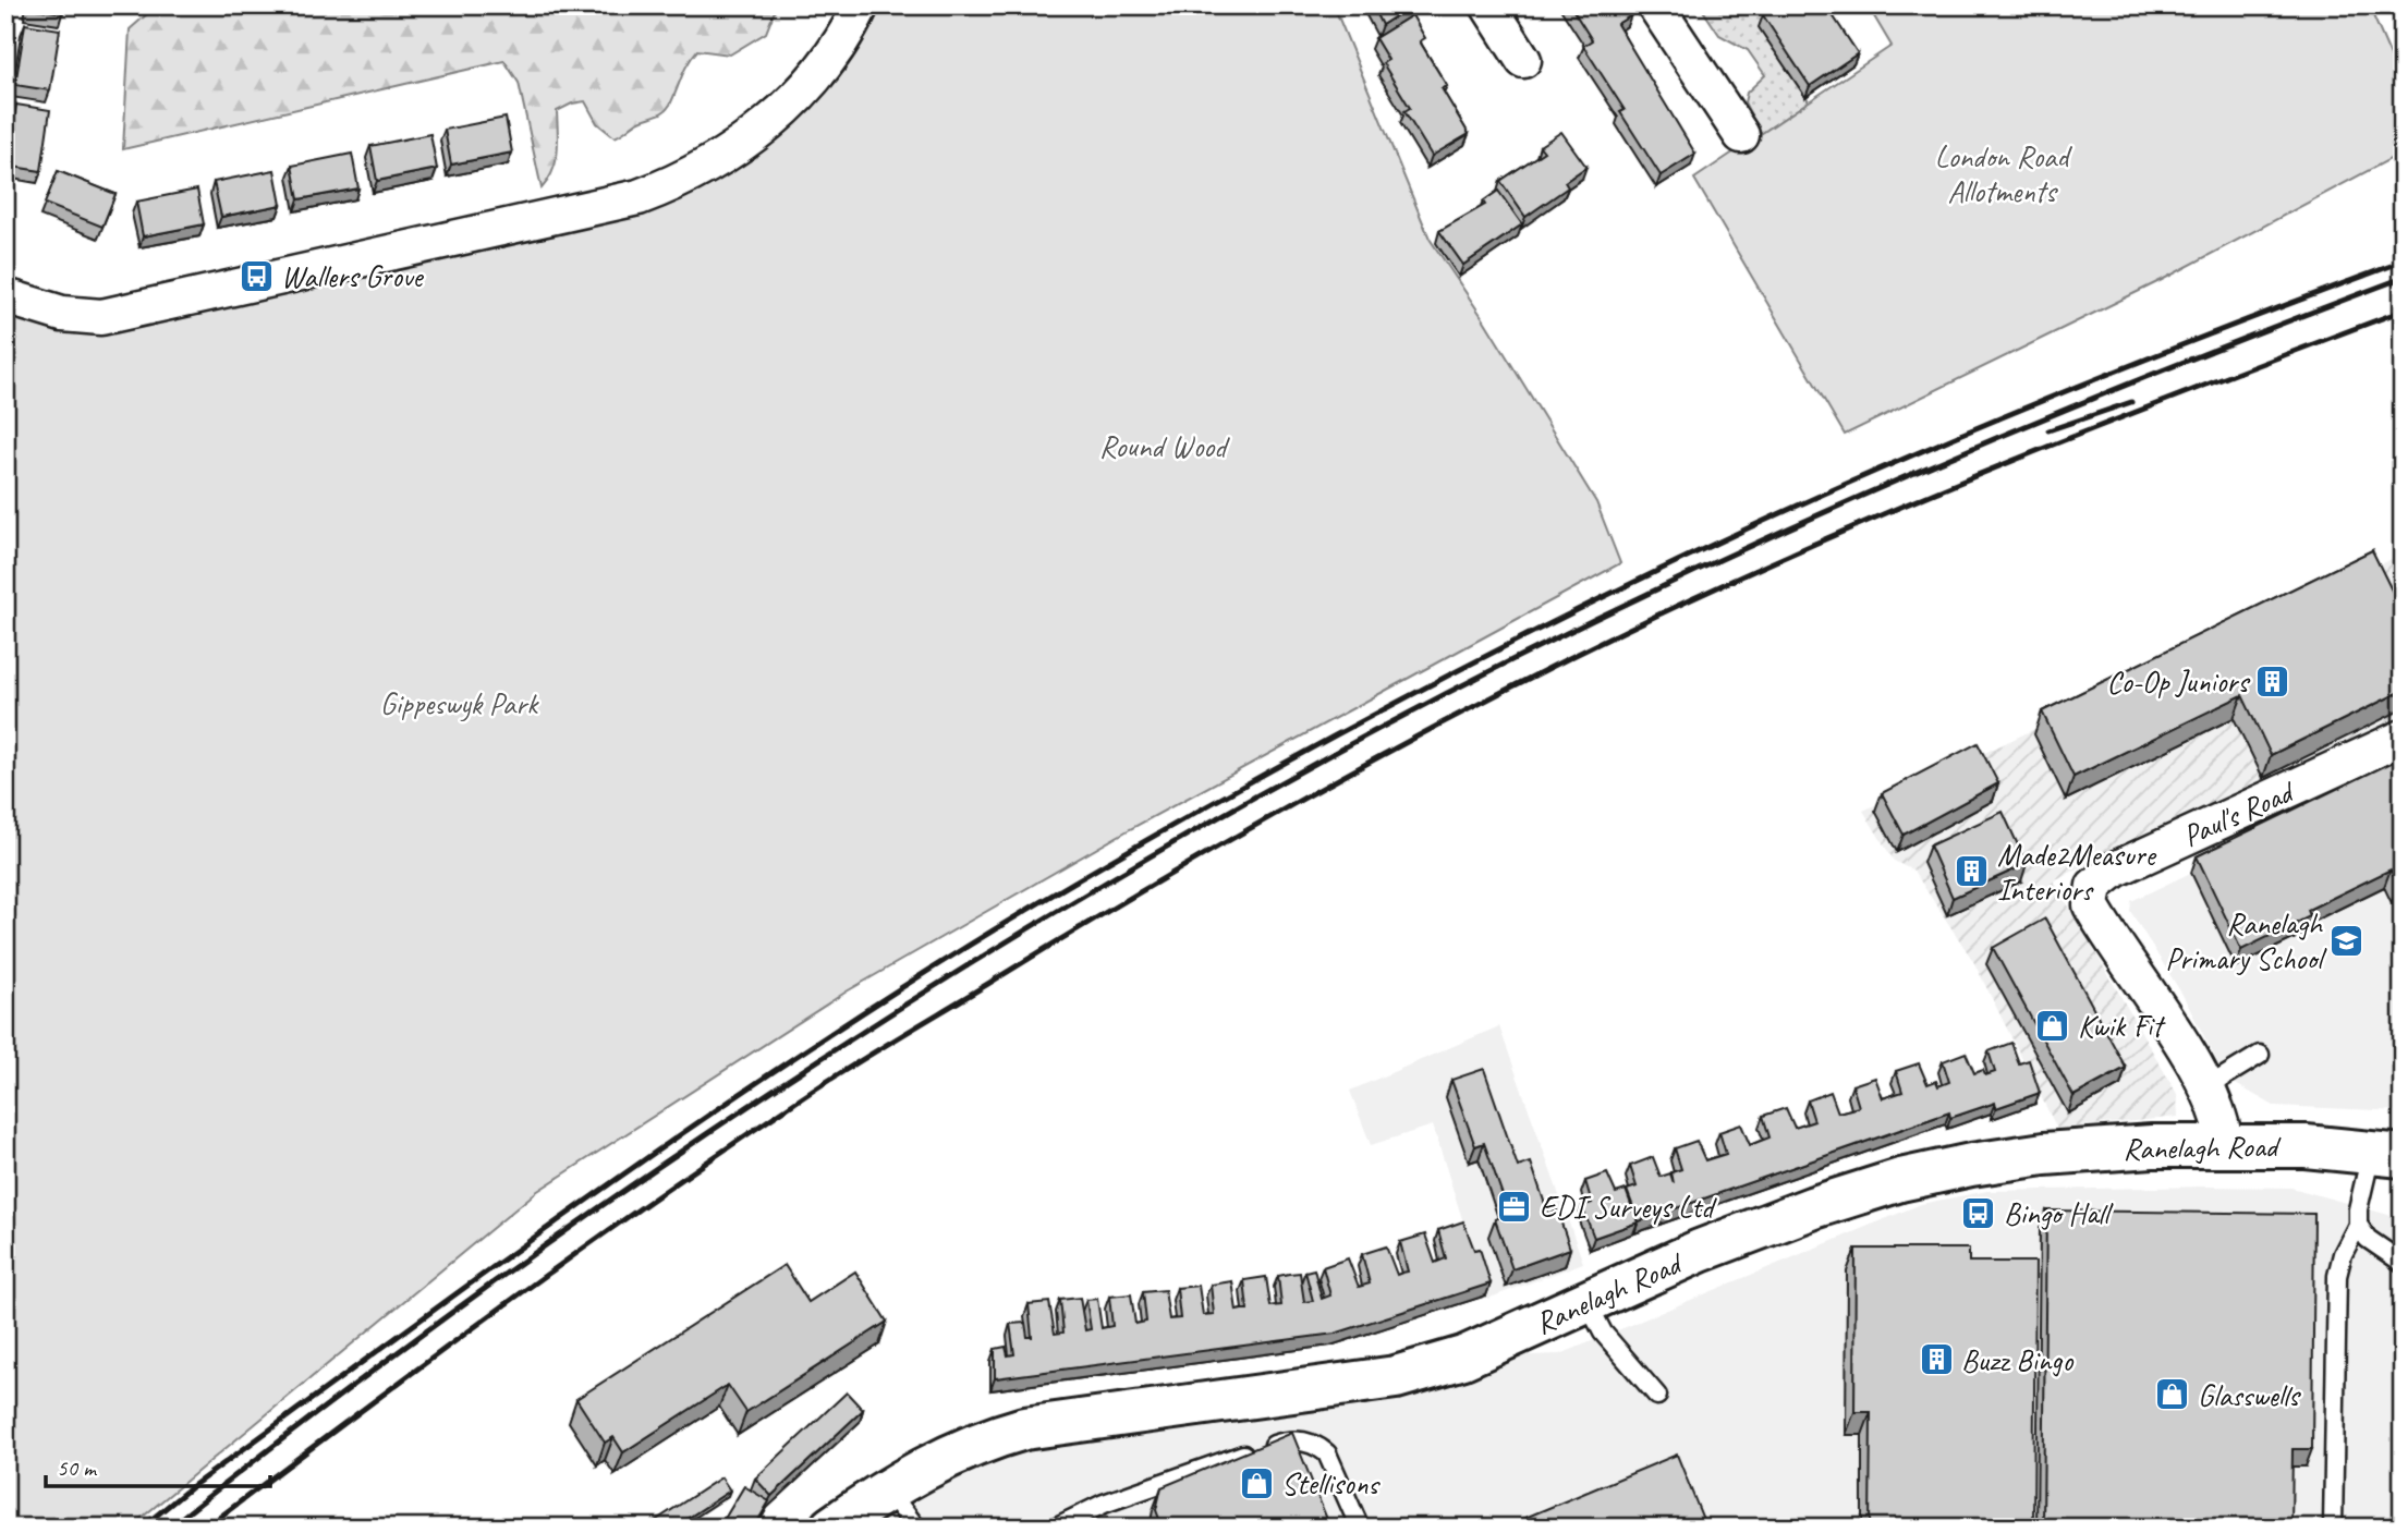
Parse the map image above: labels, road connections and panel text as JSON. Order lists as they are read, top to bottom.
{
  "streets": {
    "main road": ["Ranelagh Road"],
    "street": ["Paul's Road"]
  },
  "crossings": [
    ["Paul's Road", "Ranelagh Road"]
  ],
  "parks": ["London Road Allotments", "Round Wood", "Gippeswyk Park"],
  "places": {
    "bus stop": ["Wallers Grove", "Bingo Hall"],
    "building": ["Co-Op Juniors", "Made2Measure Interiors", "Buzz Bingo"],
    "school or university": ["Ranelagh Primary School"],
    "shop": ["Kwik Fit", "Glasswells", "Stellisons"],
    "office": ["EDI Surveys Ltd"]
  },
  "scale_bar": "50 m"
}
